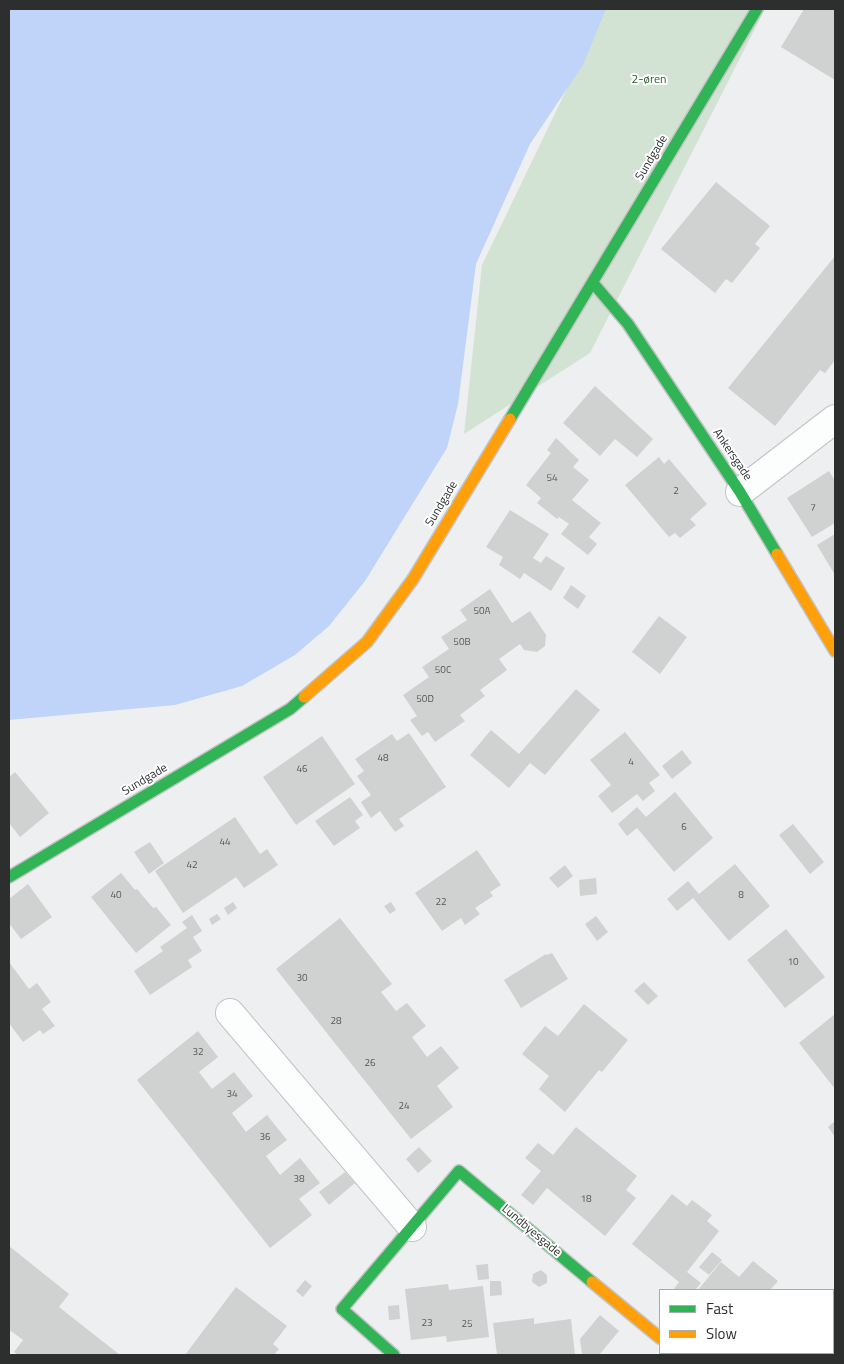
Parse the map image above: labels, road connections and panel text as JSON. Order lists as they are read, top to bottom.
{
  "streets": {
    "street": ["Sundgade", "Ankersgade", "Lundbyesgade"]
  },
  "crossings": [
    ["Sundgade", "Ankersgade"]
  ],
  "parks": ["2-øren"],
  "house_numbers": [
    "54",
    "2",
    "7",
    "50A",
    "50B",
    "50C",
    "50D",
    "48",
    "4",
    "46",
    "6",
    "44",
    "42",
    "40",
    "8",
    "22",
    "10",
    "30",
    "28",
    "32",
    "26",
    "34",
    "24",
    "36",
    "38",
    "18",
    "23",
    "25"
  ],
  "legend": ["Fast", "Slow"]
}
